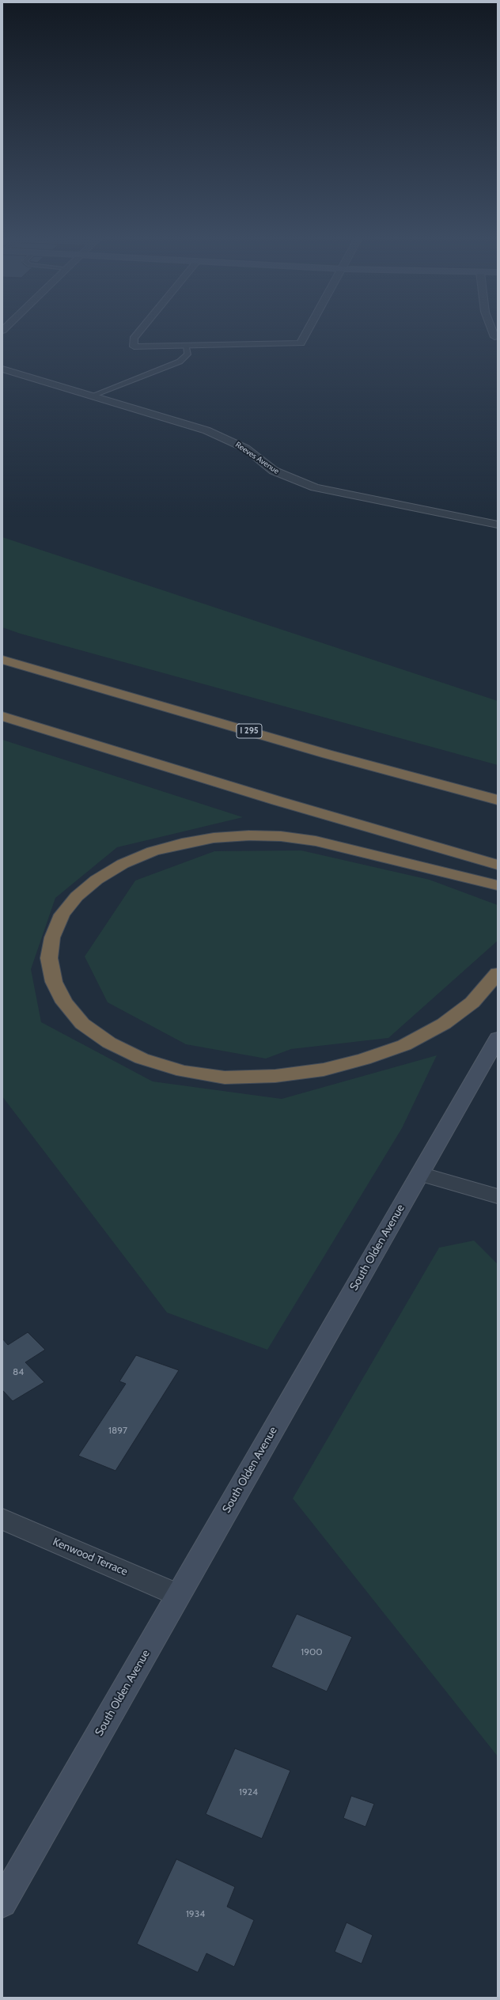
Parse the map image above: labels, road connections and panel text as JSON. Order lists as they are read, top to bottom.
{
  "streets": {
    "highway": ["I 295"],
    "main road": ["South Olden Avenue"],
    "street": ["Reeves Avenue", "Kenwood Terrace"]
  },
  "crossings": [
    ["South Olden Avenue", "Kenwood Terrace"]
  ],
  "house_numbers": [
    "84",
    "1897",
    "1900",
    "1924",
    "1934"
  ]
}
